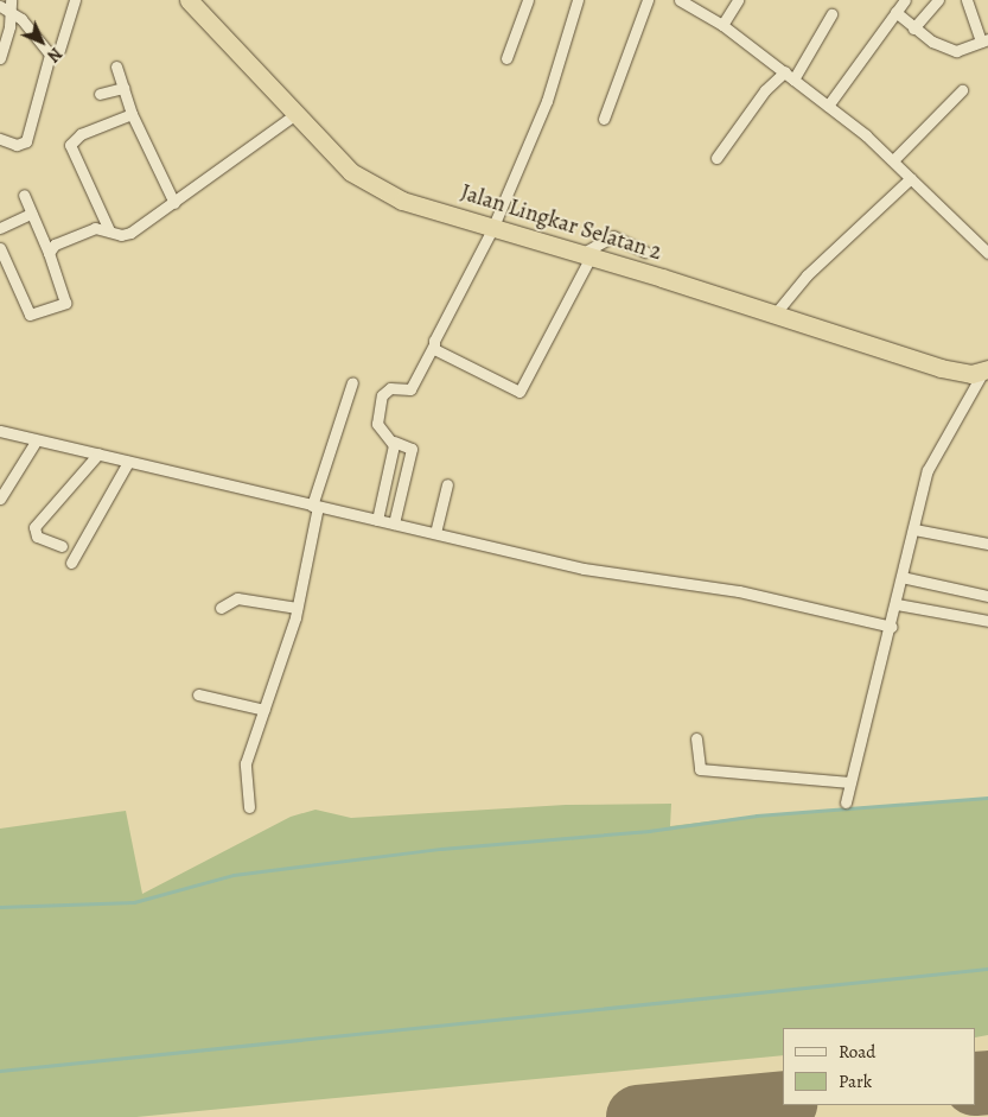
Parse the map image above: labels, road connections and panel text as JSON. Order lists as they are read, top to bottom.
{
  "streets": {
    "highway": ["Jalan Lingkar Selatan 2"]
  },
  "legend": ["Road", "Park"],
  "north": "bottom right"
}
